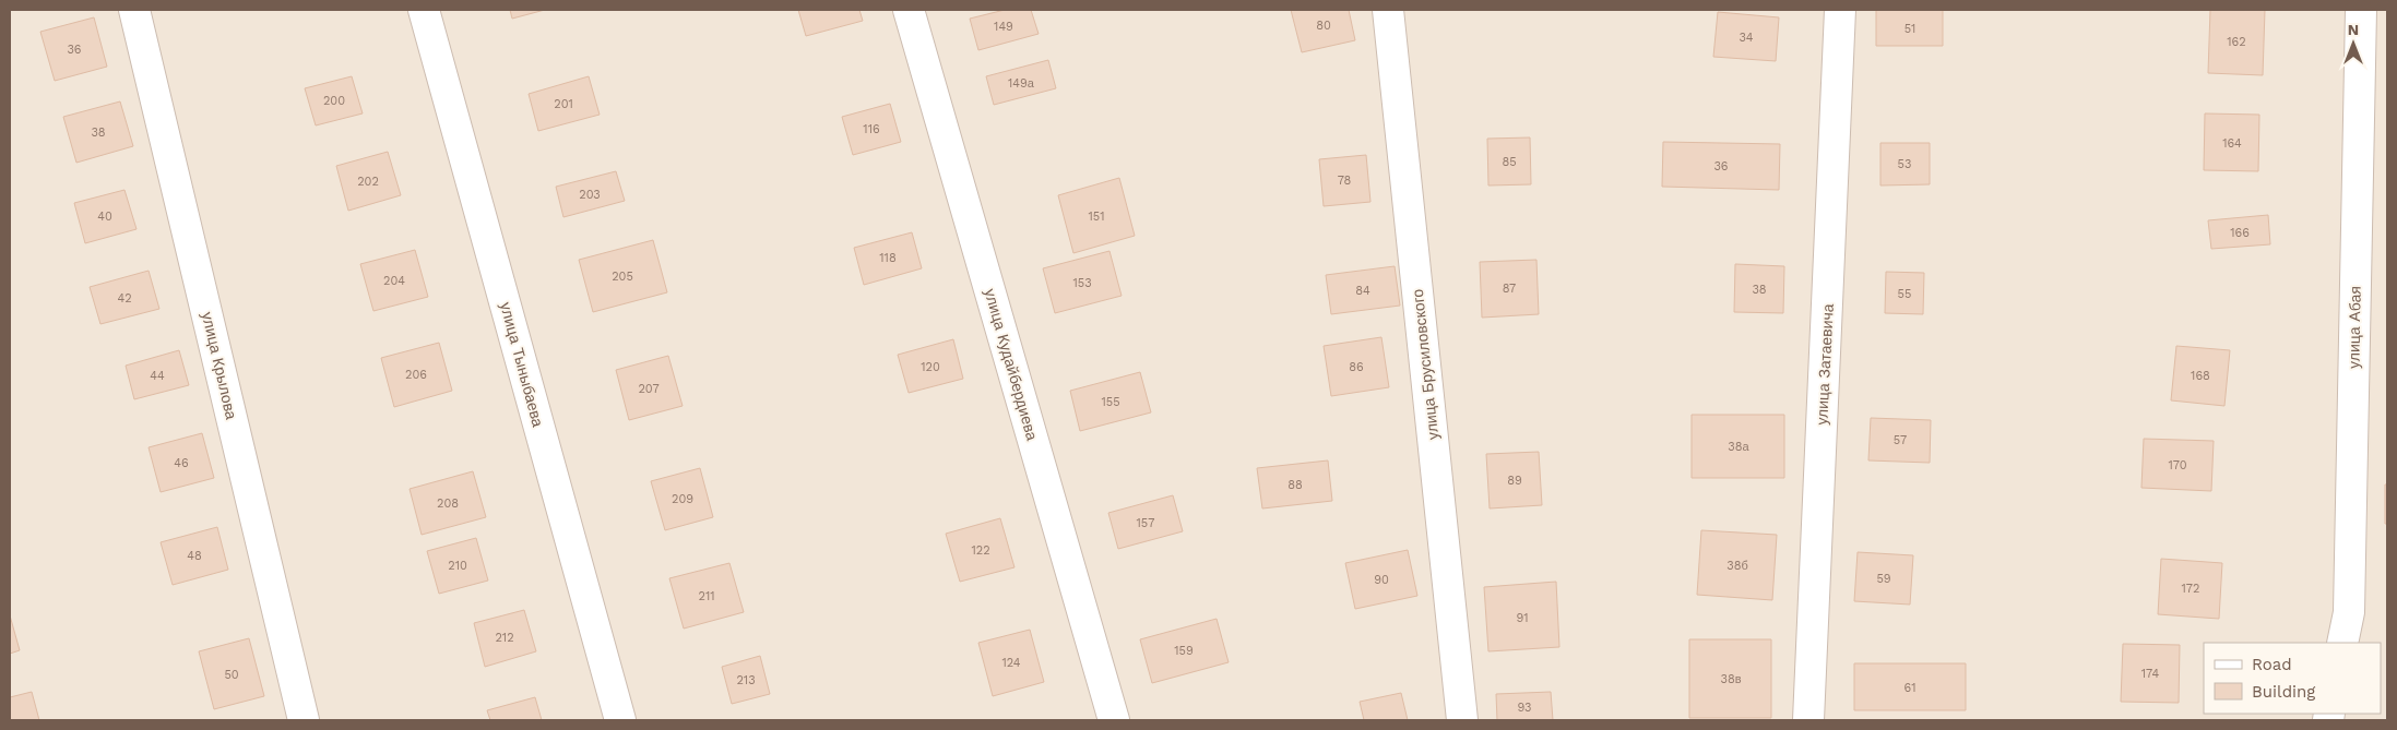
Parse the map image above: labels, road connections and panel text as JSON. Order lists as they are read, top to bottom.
{
  "streets": {
    "street": [
      "улица Абая",
      "улица Тыныбаева",
      "улица Кудайбердиева",
      "улица Брусиловского",
      "улица Затаевича",
      "улица Крылова"
    ]
  },
  "house_numbers": [
    "80",
    "149",
    "51",
    "34",
    "162",
    "36",
    "149а",
    "200",
    "201",
    "116",
    "38",
    "164",
    "85",
    "53",
    "36",
    "78",
    "202",
    "203",
    "40",
    "151",
    "166",
    "118",
    "205",
    "204",
    "153",
    "87",
    "38",
    "84",
    "55",
    "42",
    "120",
    "86",
    "206",
    "44",
    "168",
    "207",
    "155",
    "57",
    "38а",
    "46",
    "170",
    "89",
    "88",
    "209",
    "208",
    "157",
    "122",
    "48",
    "210",
    "38б",
    "59",
    "90",
    "172",
    "211",
    "91",
    "212",
    "159",
    "124",
    "174",
    "50",
    "38в",
    "213",
    "61",
    "93"
  ],
  "legend": ["Road", "Building"],
  "north": "top"
}
